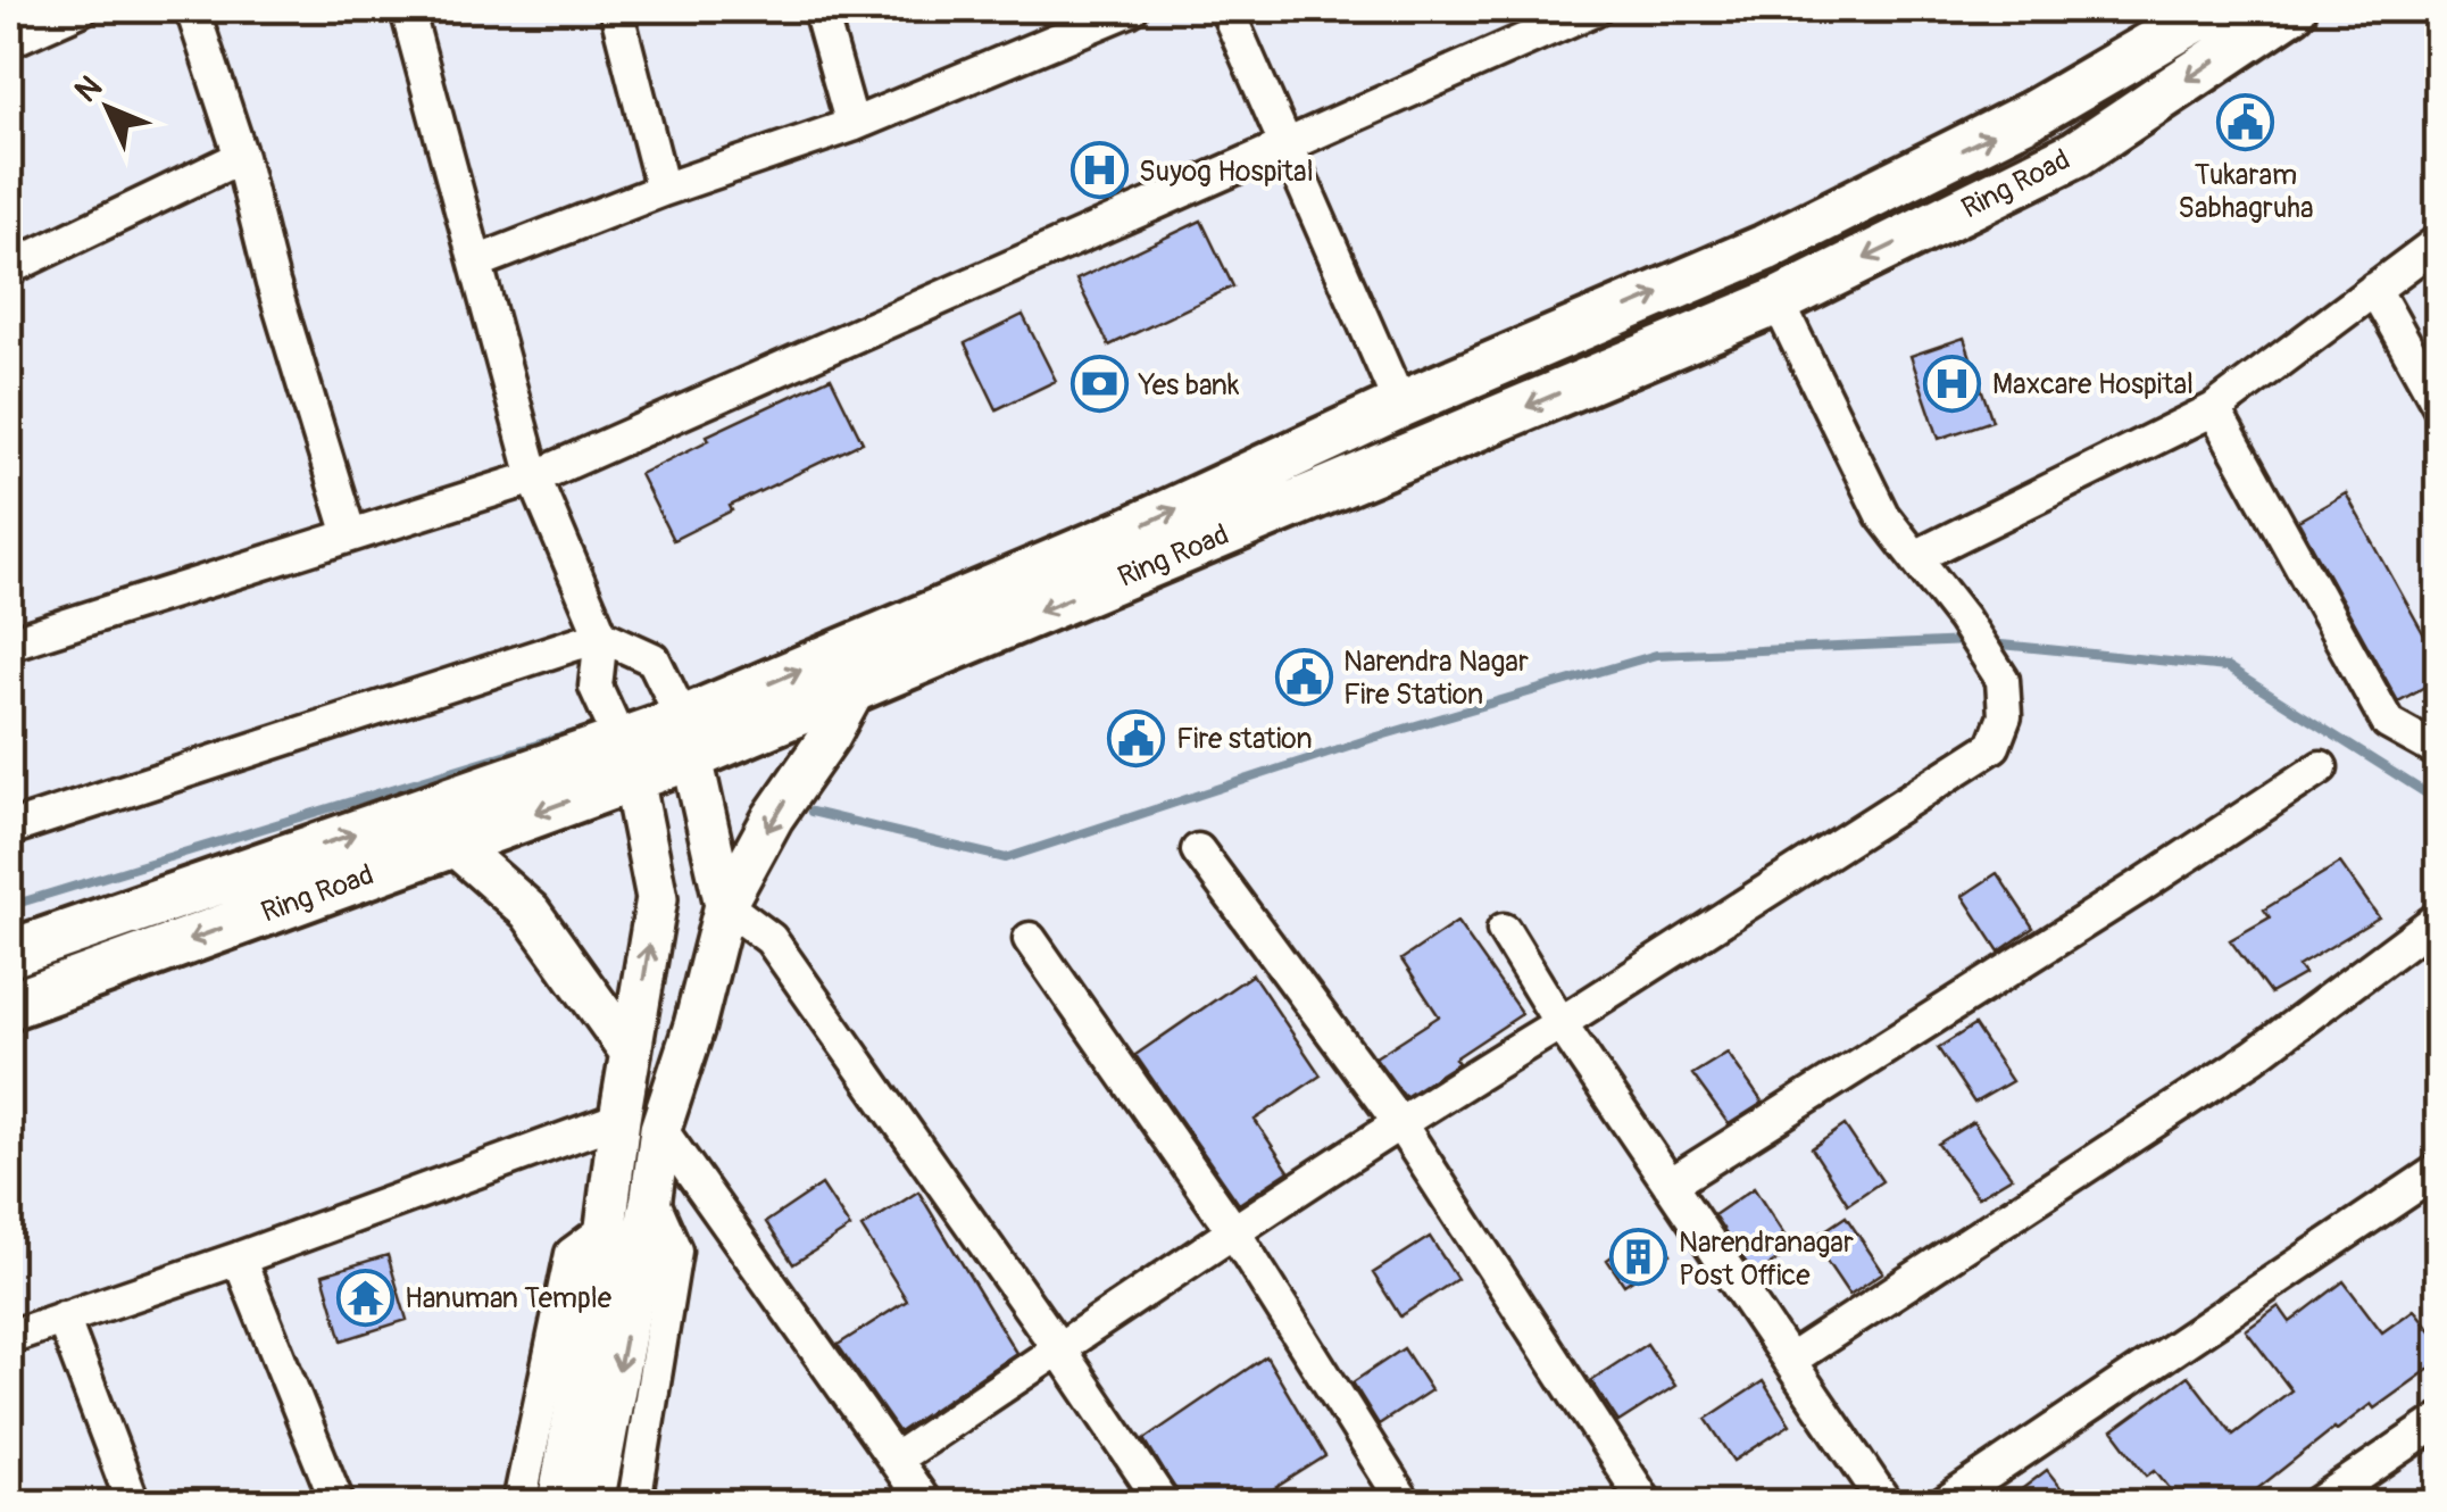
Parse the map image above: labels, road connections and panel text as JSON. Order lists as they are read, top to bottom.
{
  "streets": {
    "highway": ["Ring Road"]
  },
  "places": {
    "public building": ["Tukaram Sabhagruha", "Narendra Nagar Fire Station", "Fire station"],
    "hospital": ["Suyog Hospital", "Maxcare Hospital"],
    "bank": ["Yes bank"],
    "building": ["Narendranagar Post Office"],
    "temple": ["Hanuman Temple"]
  },
  "north": "top left"
}
